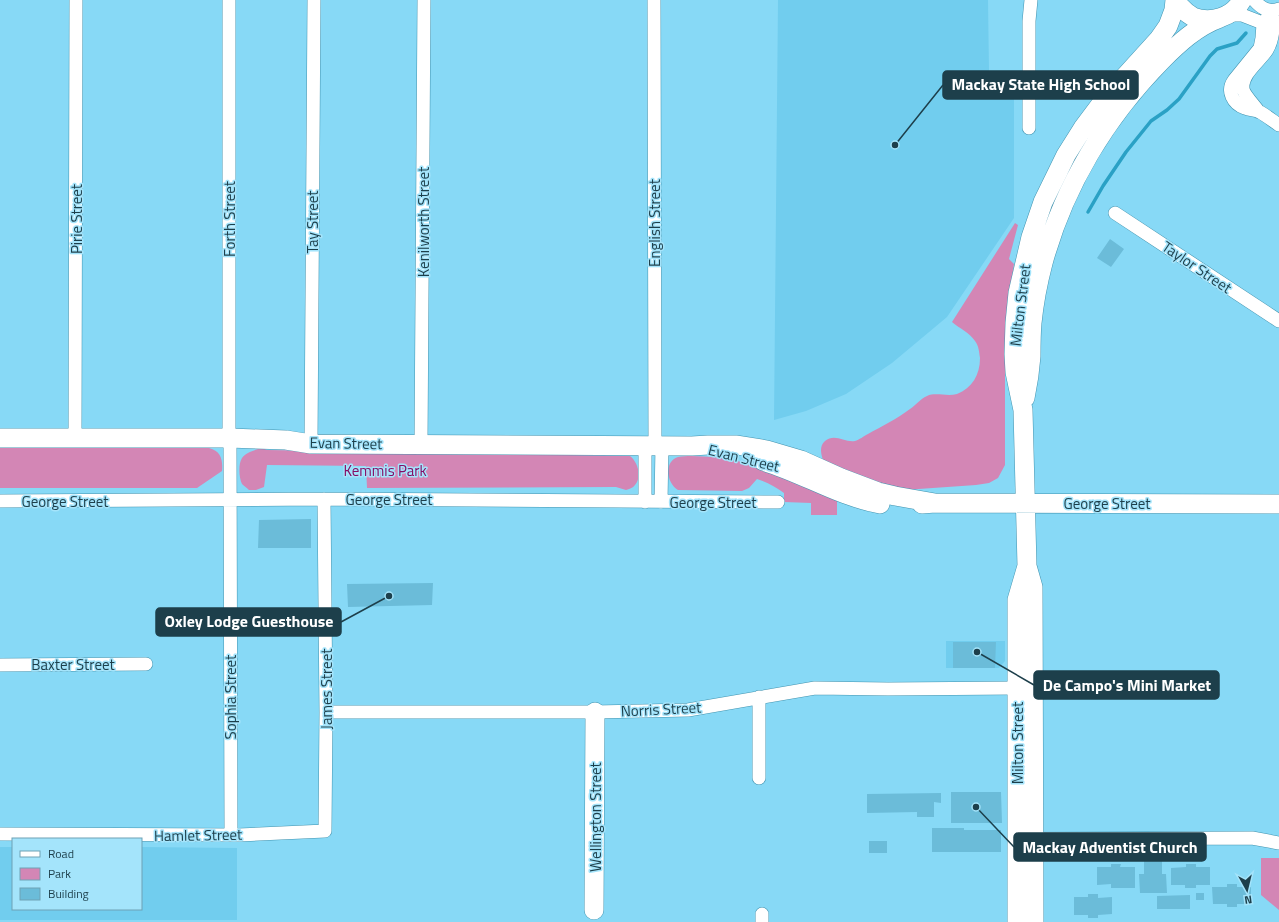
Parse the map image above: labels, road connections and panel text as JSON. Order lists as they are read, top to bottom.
{
  "streets": {
    "street": [
      "Pirie Street",
      "Forth Street",
      "Tay Street",
      "Kenilworth Street",
      "English Street",
      "Taylor Street",
      "Milton Street",
      "Evan Street",
      "George Street",
      "Baxter Street",
      "James Street",
      "Sophia Street",
      "Norris Street",
      "Wellington Street",
      "Hamlet Street"
    ]
  },
  "crossings": [
    ["Pirie Street", "Evan Street"],
    ["Forth Street", "Evan Street"],
    ["Forth Street", "Sophia Street"],
    ["Tay Street", "Evan Street"],
    ["Kenilworth Street", "Evan Street"],
    ["English Street", "Evan Street"],
    ["Milton Street", "George Street"],
    ["Milton Street", "Norris Street"],
    ["Evan Street", "George Street"],
    ["Evan Street", "Sophia Street"],
    ["George Street", "James Street"],
    ["George Street", "Sophia Street"],
    ["James Street", "Norris Street"],
    ["James Street", "Hamlet Street"],
    ["Sophia Street", "Hamlet Street"],
    ["Norris Street", "Wellington Street"]
  ],
  "parks": ["Kemmis Park"],
  "places": [
    "Mackay State High School",
    "Oxley Lodge Guesthouse",
    "De Campo's Mini Market",
    "Mackay Adventist Church"
  ],
  "legend": ["Road", "Park", "Building"],
  "north": "bottom"
}
